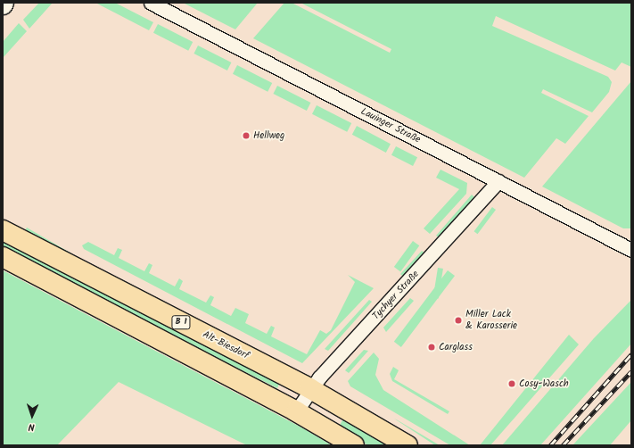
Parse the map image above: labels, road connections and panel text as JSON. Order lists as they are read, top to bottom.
{
  "streets": {
    "main road": ["B 1", "Alt-Biesdorf"],
    "street": ["Lauinger Straße", "Tychyer Straße"]
  },
  "crossings": [
    ["Lauinger Straße", "Tychyer Straße"],
    ["Tychyer Straße", "B 1"],
    ["Tychyer Straße", "Alt-Biesdorf"]
  ],
  "places": [
    "Hellweg",
    "Miller Lack & Karosserie",
    "Carglass",
    "Cosy-Wasch"
  ],
  "north": "bottom"
}
